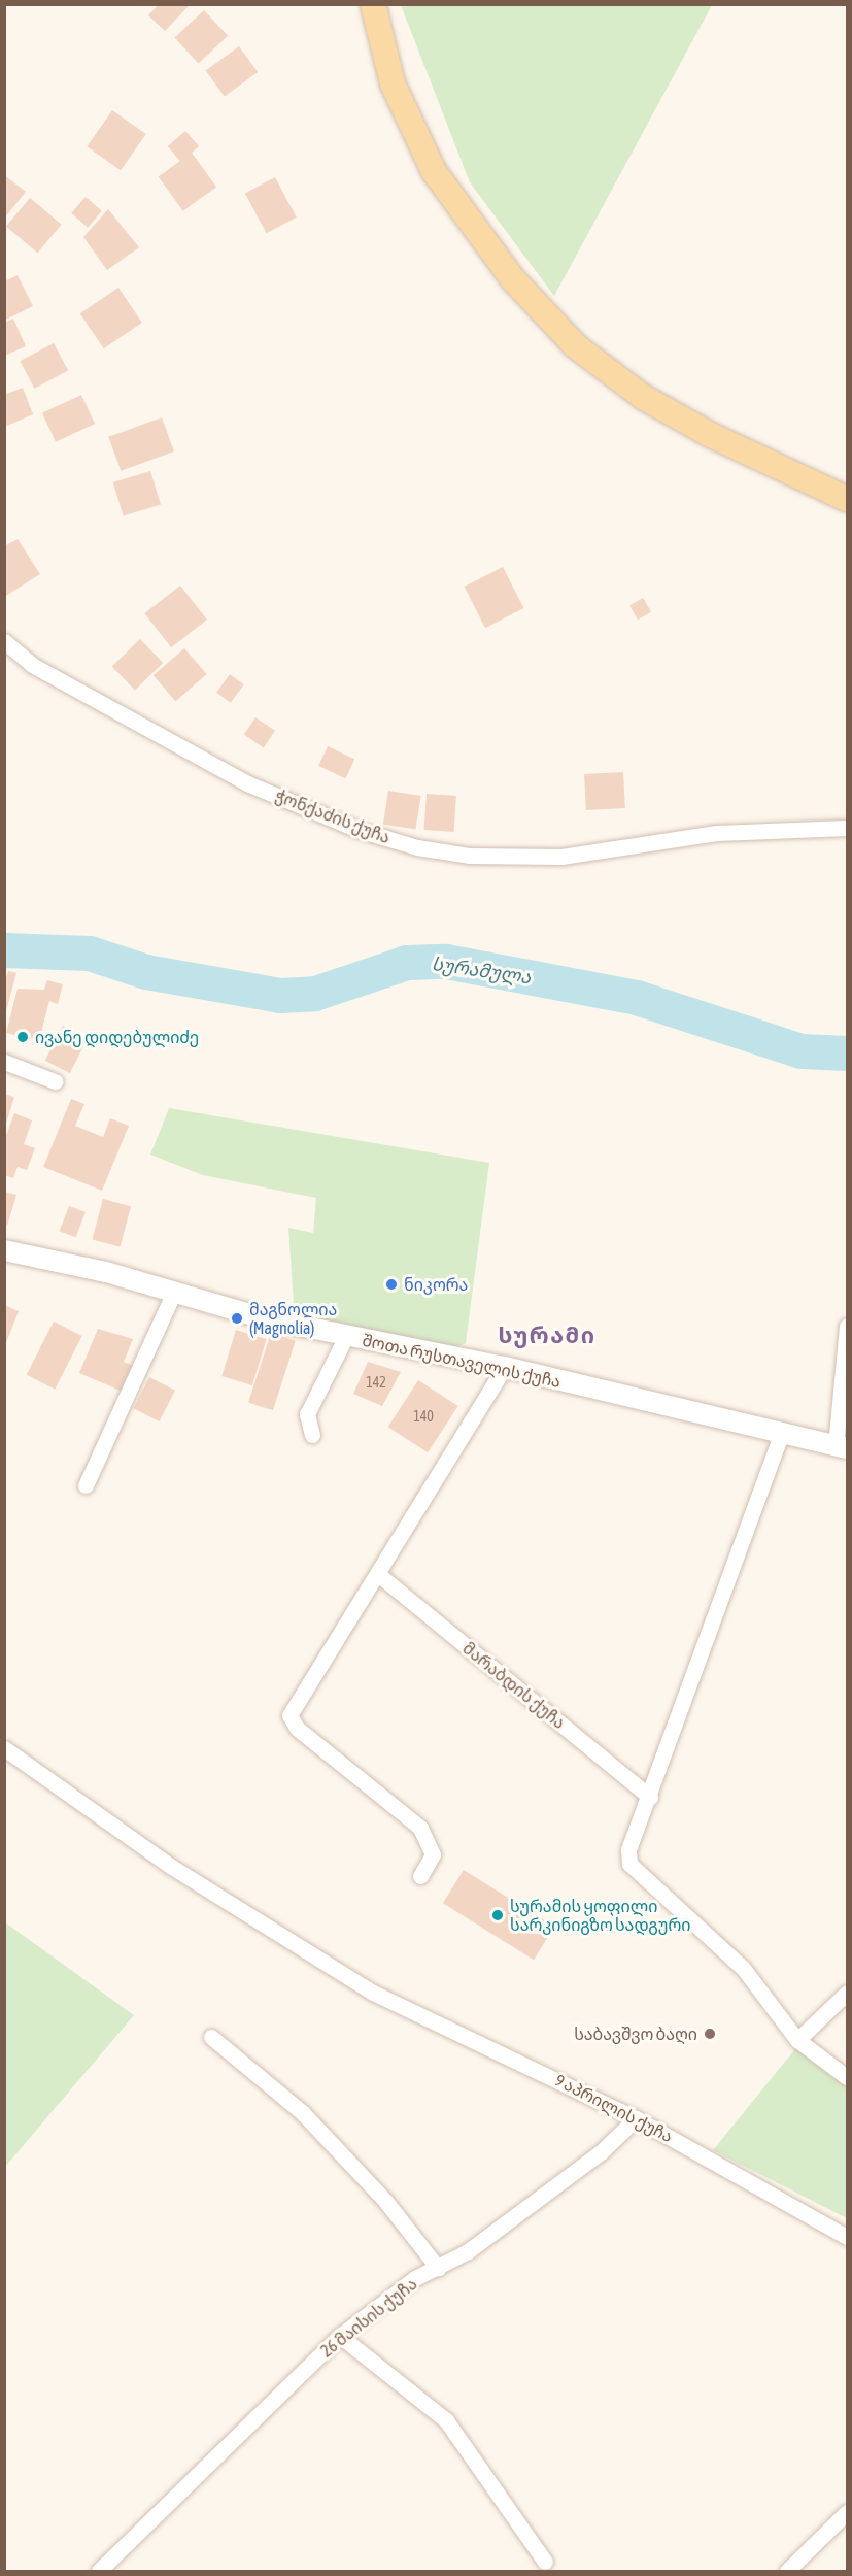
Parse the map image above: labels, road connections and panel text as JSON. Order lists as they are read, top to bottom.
{
  "streets": {
    "street": [
      "ჭონქაძის ქუჩა",
      "შოთა რუსთაველის ქუჩა",
      "მარაბდის ქუჩა",
      "9 აპრილის ქუჩა",
      "26 მაისის ქუჩა"
    ]
  },
  "crossings": [
    ["9 აპრილის ქუჩა", "26 მაისის ქუჩა"]
  ],
  "districts": ["სურამი"],
  "water": ["სურამულა"],
  "places": [
    "ივანე დიდებულიძე",
    "ნიკორა",
    "მაგნოლია (Magnolia)",
    "სურამის ყოფილი სარკინიგზო სადგური",
    "საბავშვო ბაღი"
  ],
  "house_numbers": ["142", "140"]
}
